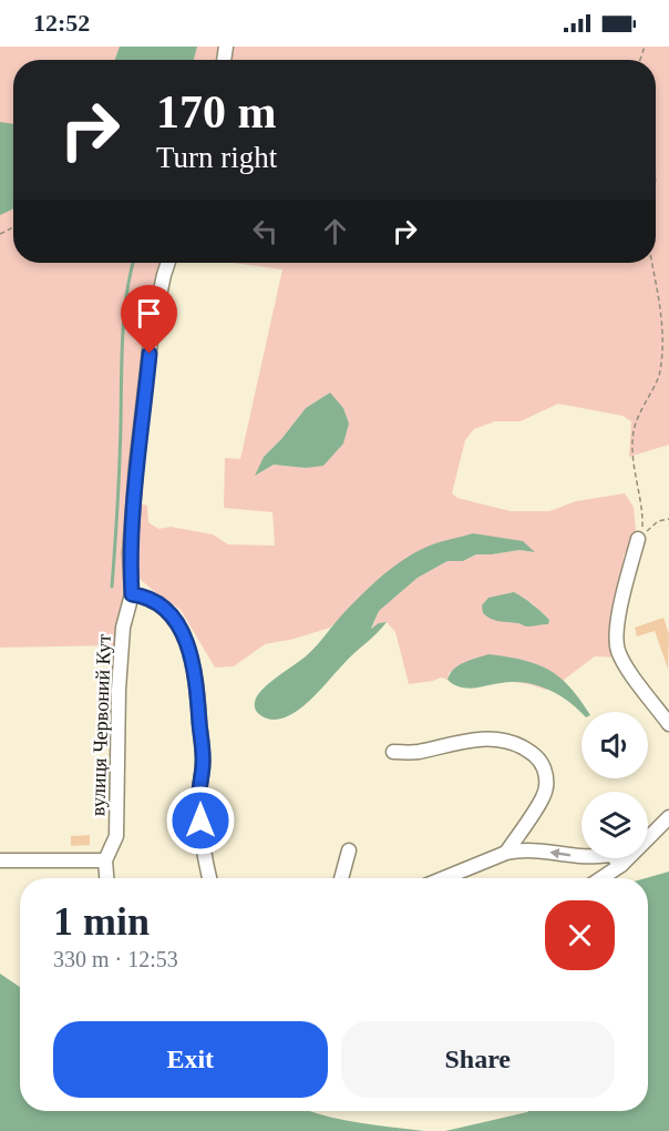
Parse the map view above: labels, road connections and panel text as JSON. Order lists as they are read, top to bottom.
{
  "streets": {
    "street": ["вулиця Червоний Кут"]
  },
  "page": {
    "status": "12:52",
    "turn": ["170 m", "Turn right"],
    "heading": ["1 min", "330 m · 12:53"],
    "buttons": ["Exit", "Share"]
  }
}
